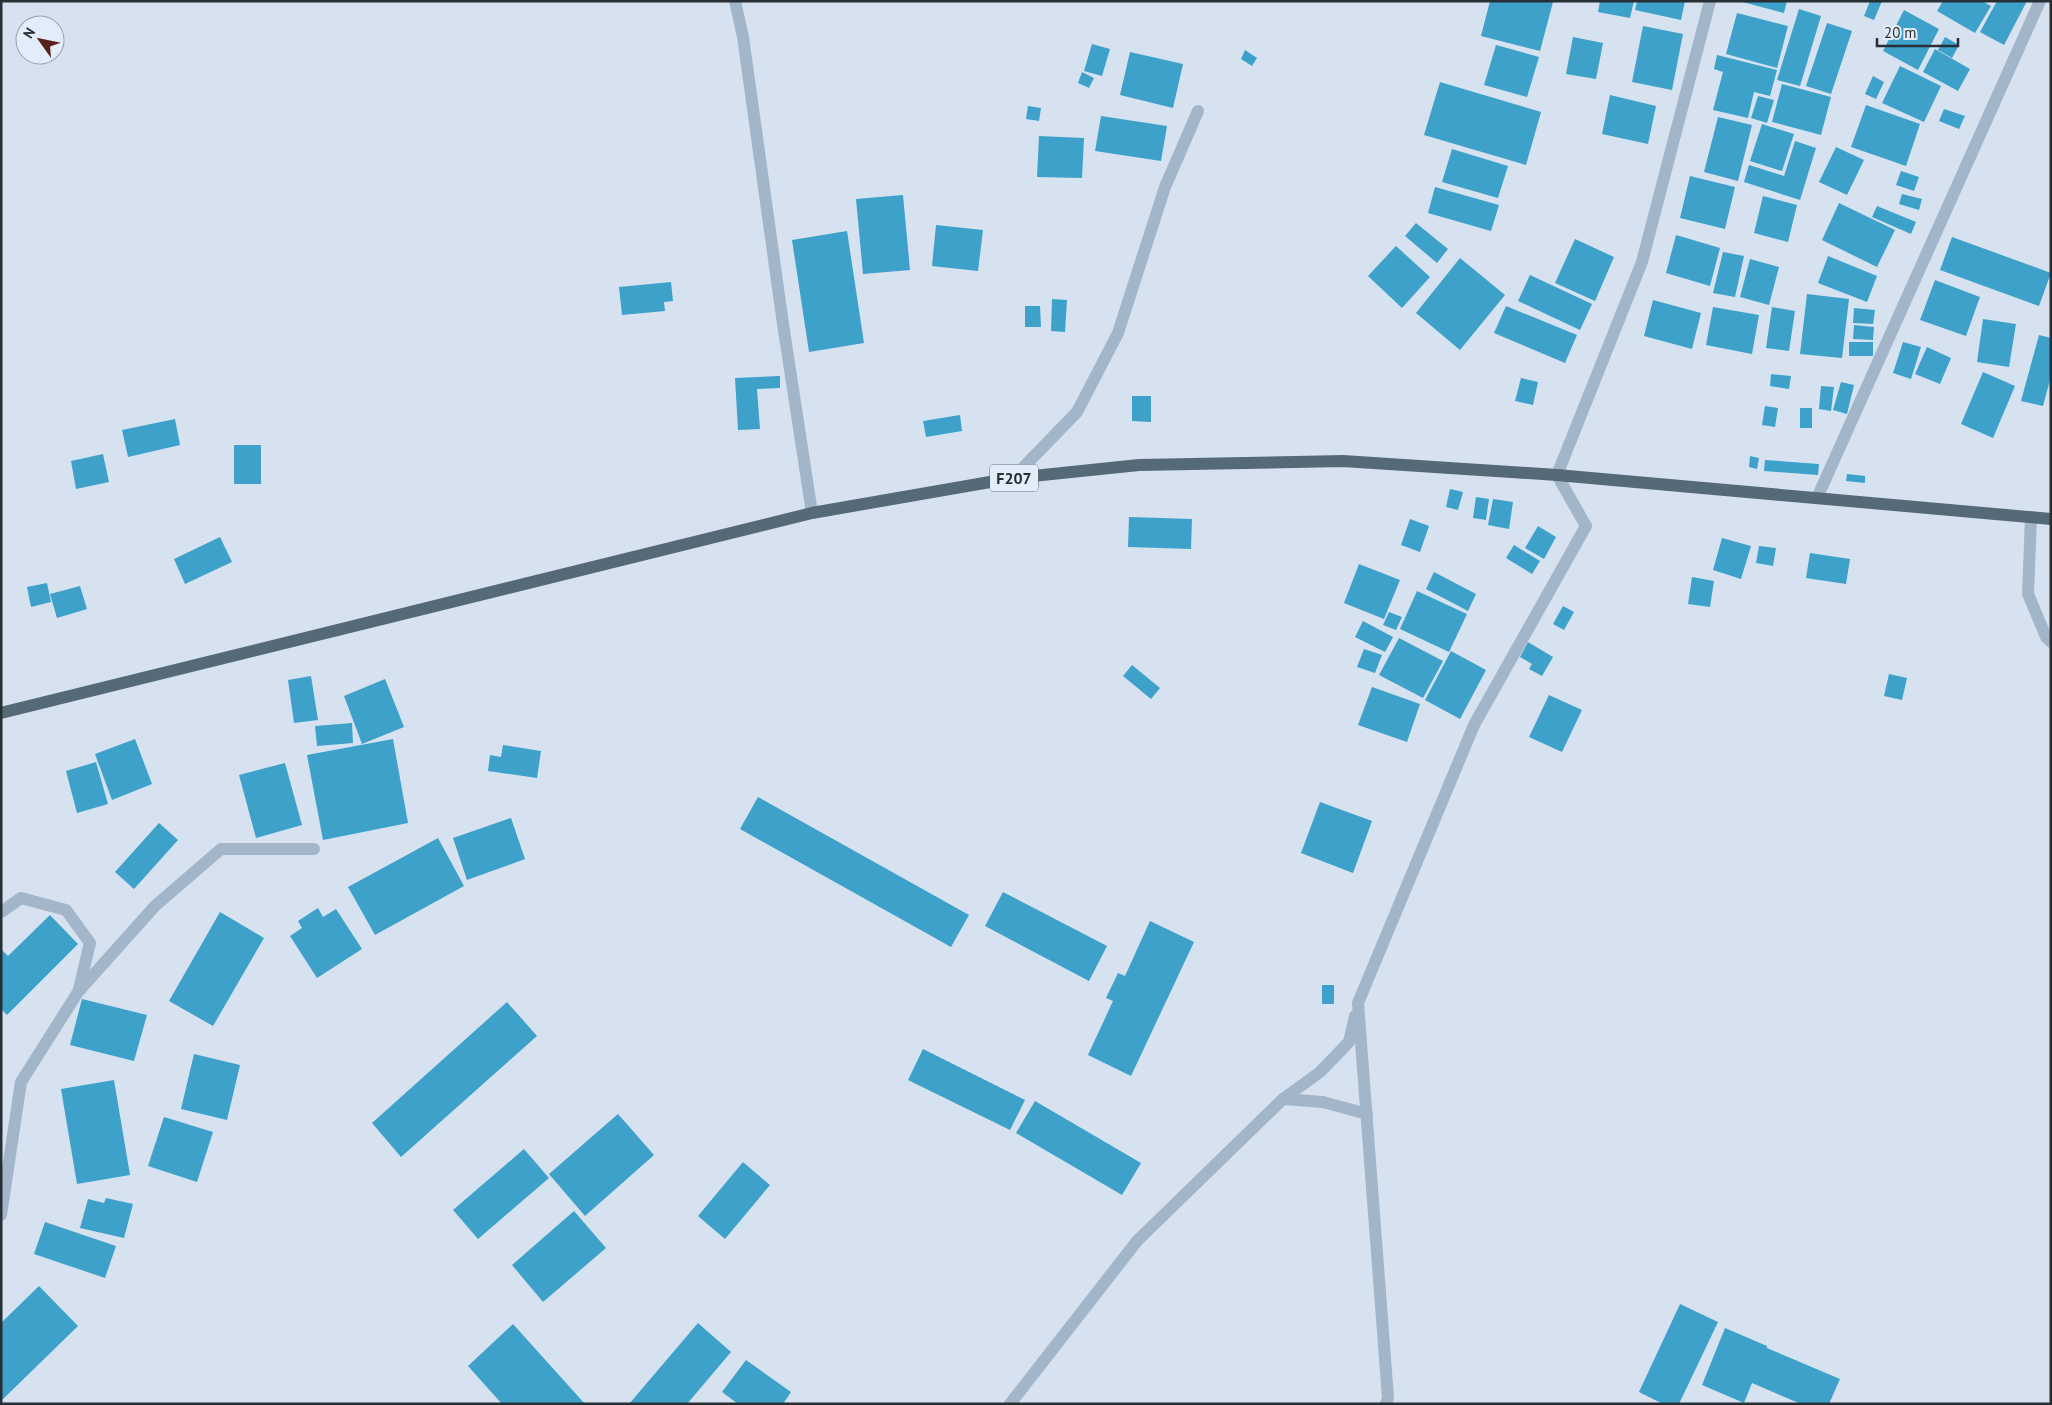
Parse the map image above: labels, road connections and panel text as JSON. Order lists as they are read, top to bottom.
{
  "streets": {
    "main road": ["F207"]
  },
  "scale_bar": "20 m",
  "north": "top left"
}
